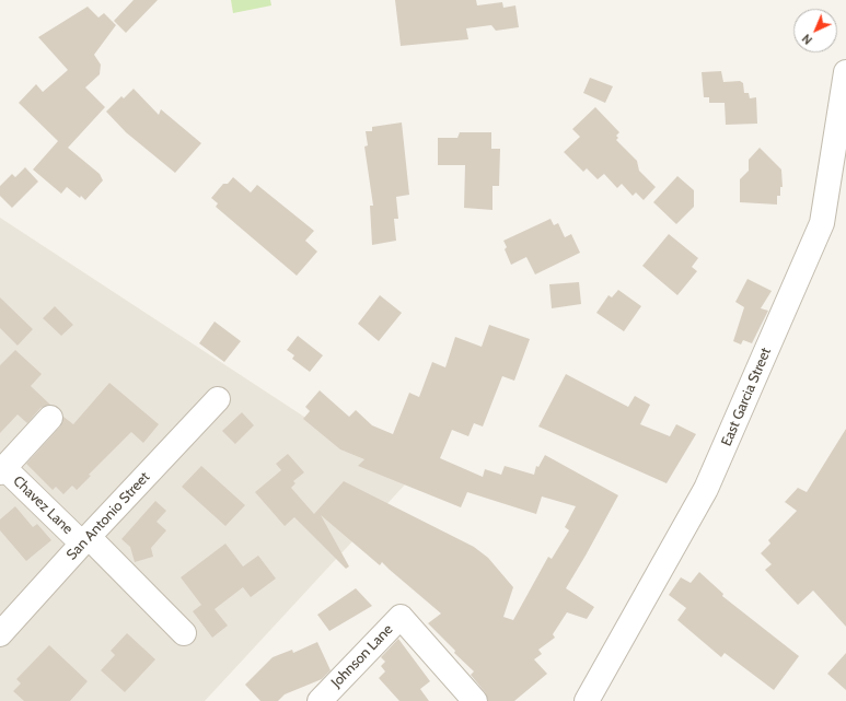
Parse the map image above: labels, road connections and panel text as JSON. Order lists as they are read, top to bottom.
{
  "streets": {
    "street": [
      "East Garcia Street",
      "Chavez Lane",
      "San Antonio Street",
      "Johnson Lane"
    ]
  },
  "crossings": [
    ["Chavez Lane", "San Antonio Street"]
  ],
  "north": "bottom left"
}
